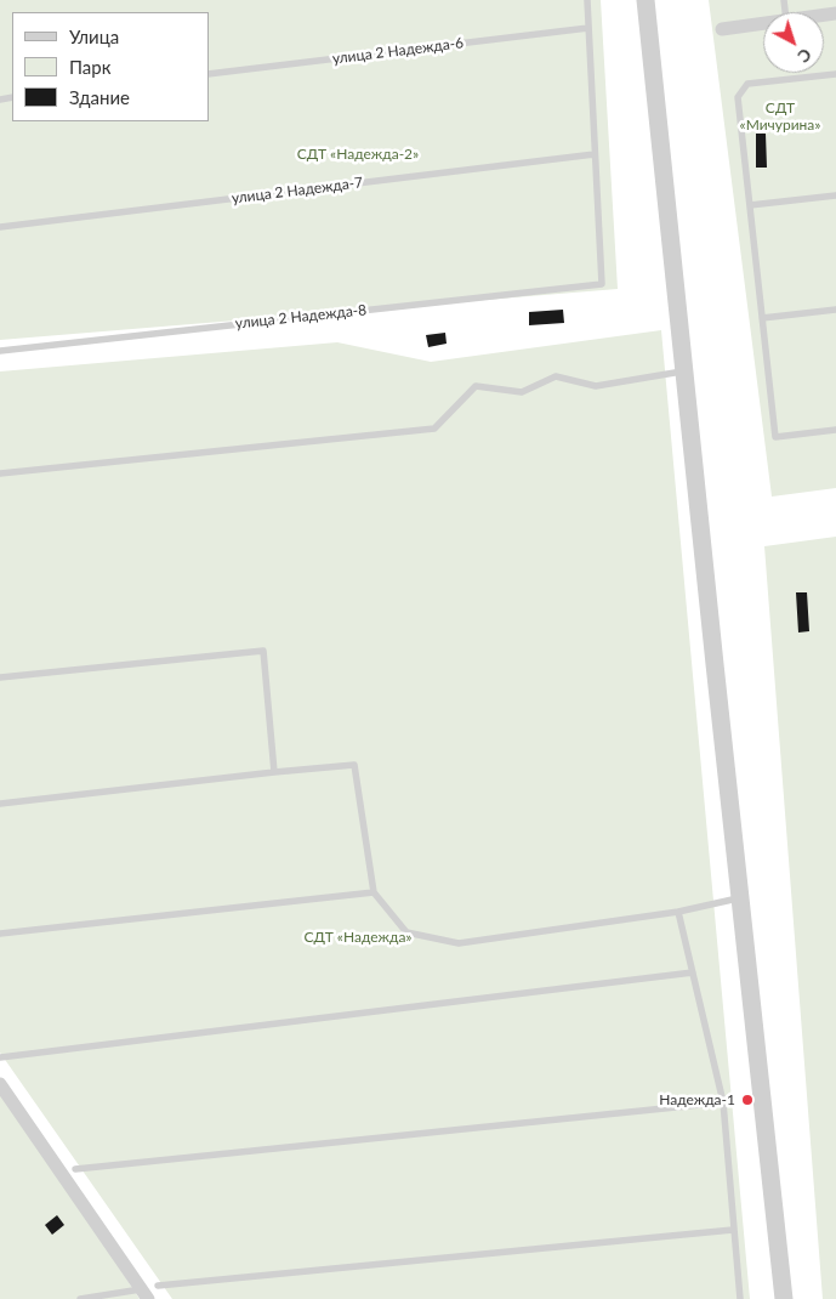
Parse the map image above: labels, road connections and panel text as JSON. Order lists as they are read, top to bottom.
{
  "streets": {
    "lane": ["улица 2 Надежда-6", "улица 2 Надежда-7", "улица 2 Надежда-8"]
  },
  "crossings": [
    ["улица 2 Надежда-7", "улица 2 Надежда-8"]
  ],
  "parks": ["СДТ «Мичурина»", "СДТ «Надежда-2»", "СДТ «Надежда»"],
  "places": ["Надежда-1"],
  "legend": ["Улица", "Парк", "Здание"],
  "north": "bottom right"
}
